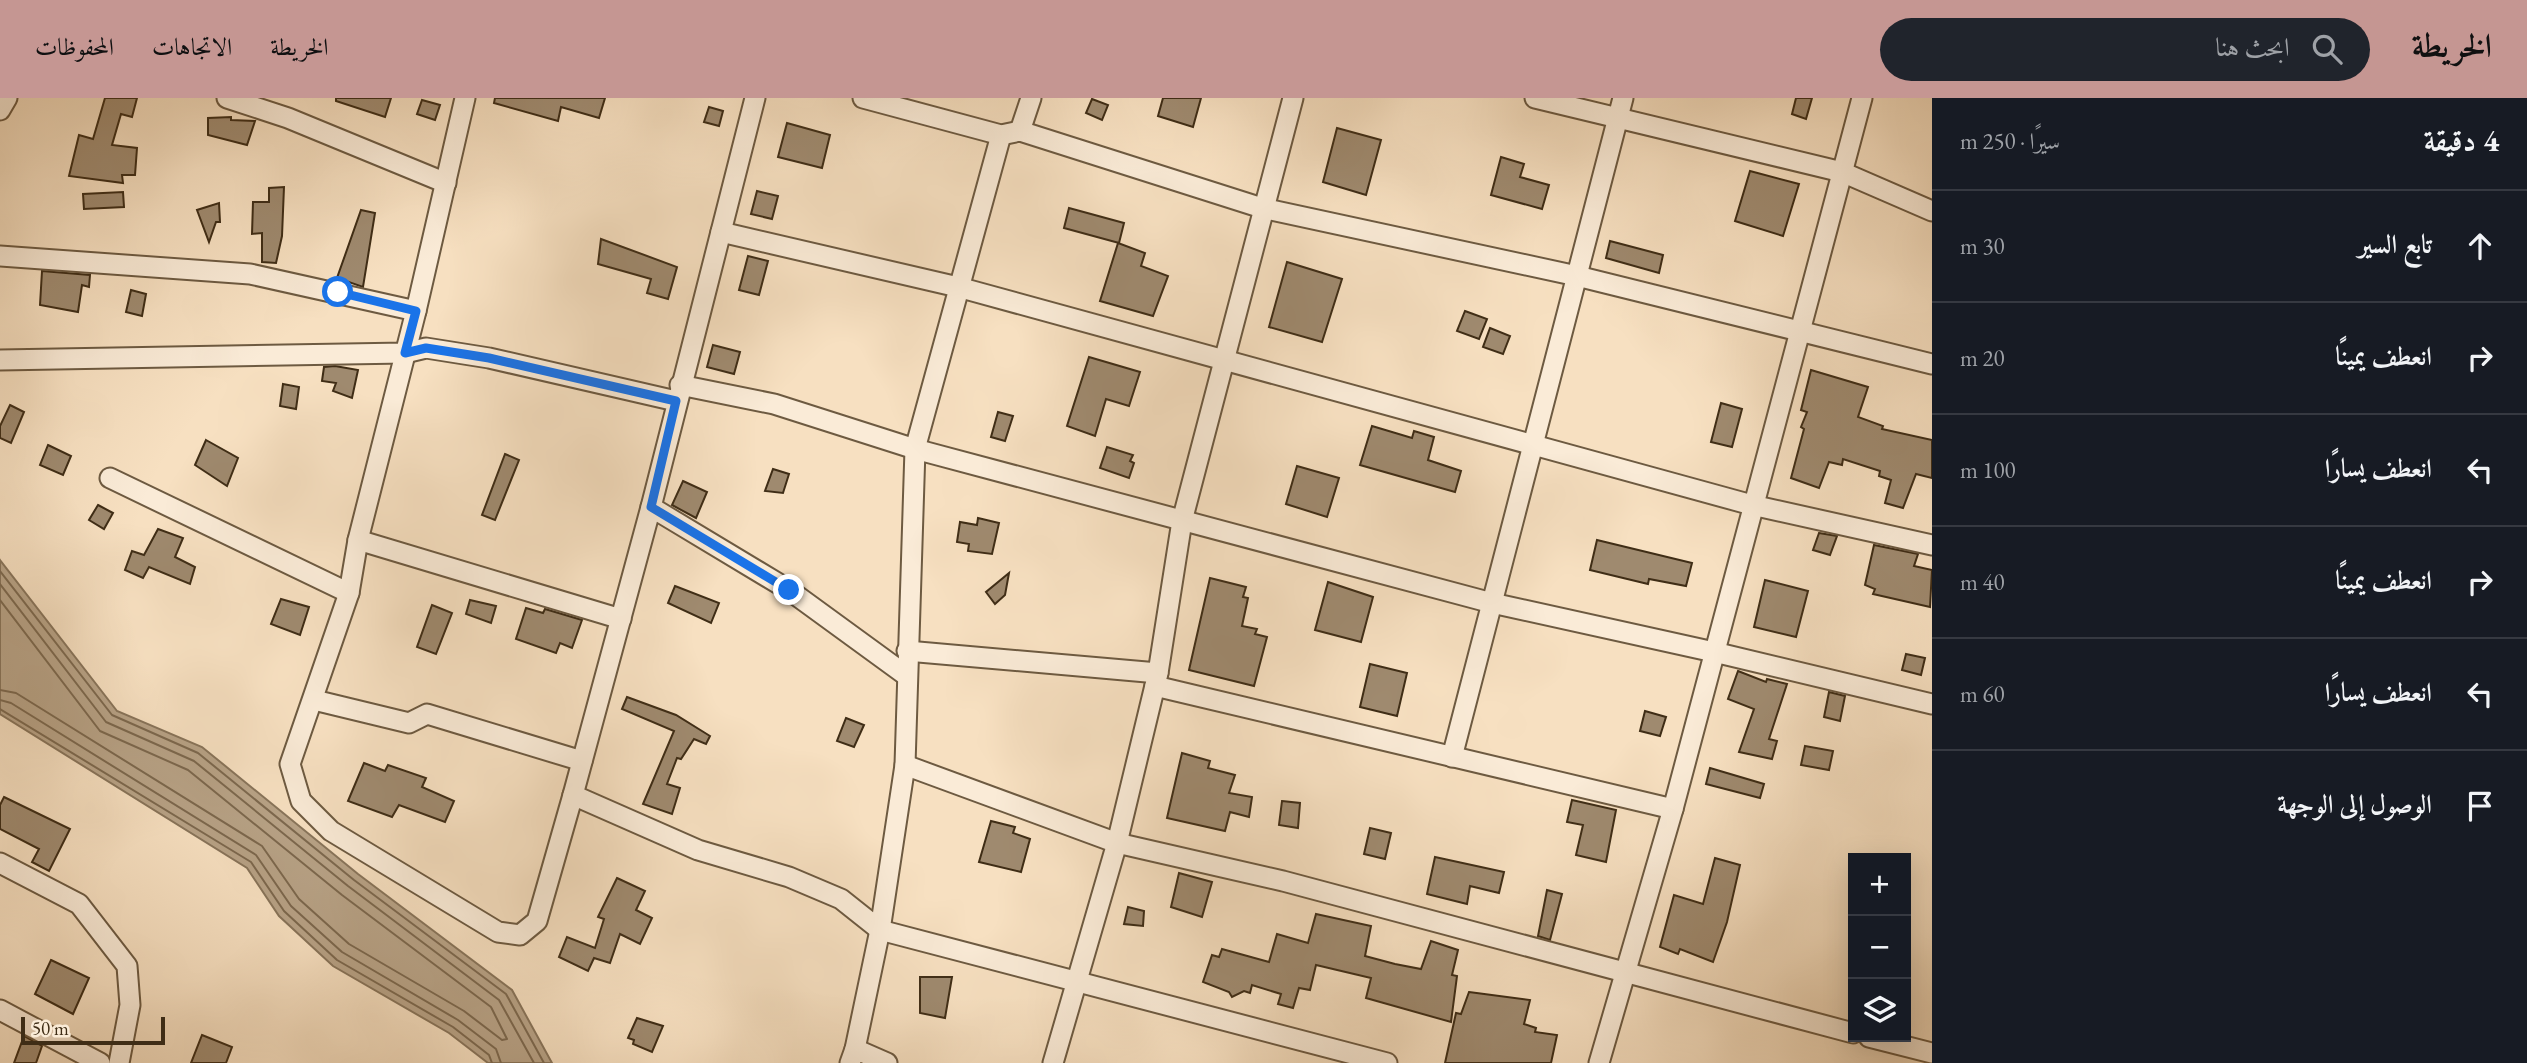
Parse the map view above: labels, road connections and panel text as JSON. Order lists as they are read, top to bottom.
{
  "scale_bar": "50 m",
  "page": {
    "header": "الخريطة",
    "search": "ابحث هنا",
    "nav": ["الخريطة", "الاتجاهات", "المحفوظات"],
    "heading": ["4 دقيقة", "سيرًا · 250 m"],
    "list": [
      ["تابع السير", "30 m"],
      ["انعطف يمينًا", "20 m"],
      ["انعطف يسارًا", "100 m"],
      ["انعطف يمينًا", "40 m"],
      ["انعطف يسارًا", "60 m"],
      "الوصول إلى الوجهة"
    ],
    "map_buttons": ["+", "−"],
    "scale": "50 m"
  }
}
